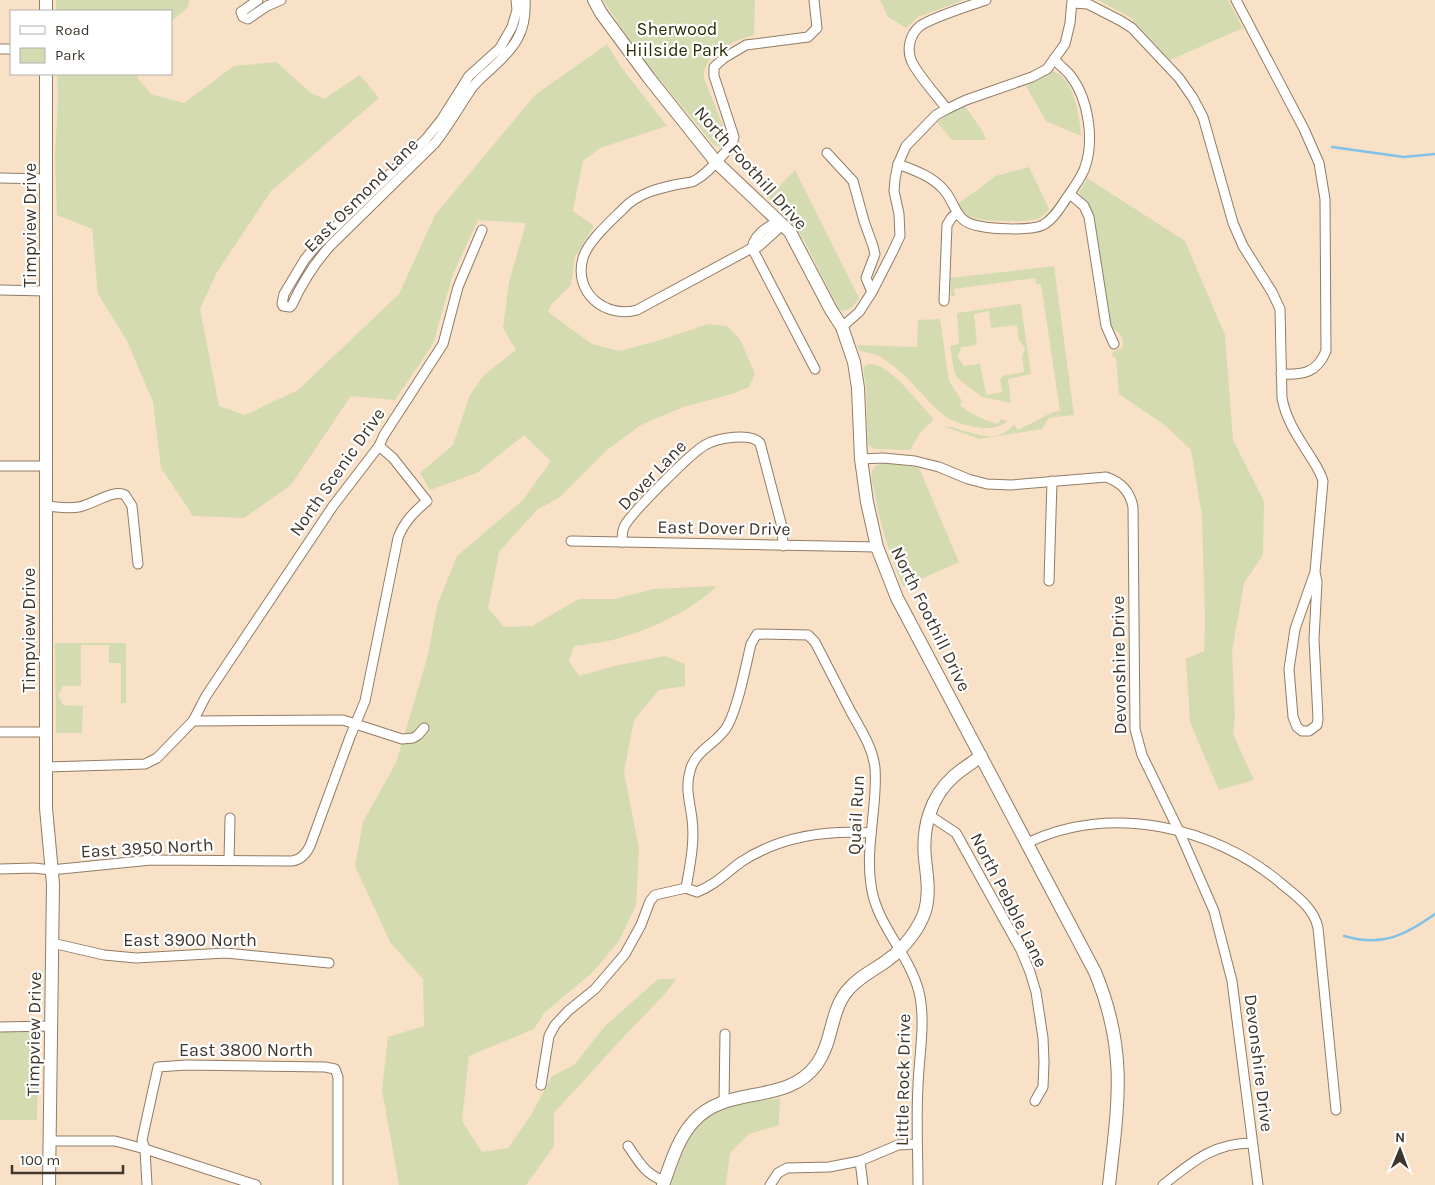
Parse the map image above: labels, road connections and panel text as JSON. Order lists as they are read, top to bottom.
{
  "streets": {
    "street": [
      "North Foothill Drive",
      "East Osmond Lane",
      "Timpview Drive",
      "North Scenic Drive",
      "Dover Lane",
      "East Dover Drive",
      "Devonshire Drive",
      "Quail Run",
      "East 3950 North",
      "North Pebble Lane",
      "East 3900 North",
      "East 3800 North",
      "Little Rock Drive"
    ]
  },
  "crossings": [
    ["North Foothill Drive", "East Dover Drive"],
    ["North Foothill Drive", "Devonshire Drive"],
    ["Timpview Drive", "North Scenic Drive"],
    ["Timpview Drive", "East 3950 North"],
    ["Timpview Drive", "East 3900 North"],
    ["Dover Lane", "East Dover Drive"],
    ["Quail Run", "Little Rock Drive"]
  ],
  "parks": ["Sherwood Hiilside Park"],
  "legend": ["Road", "Park"],
  "scale_bar": "100 m",
  "north": "top"
}
